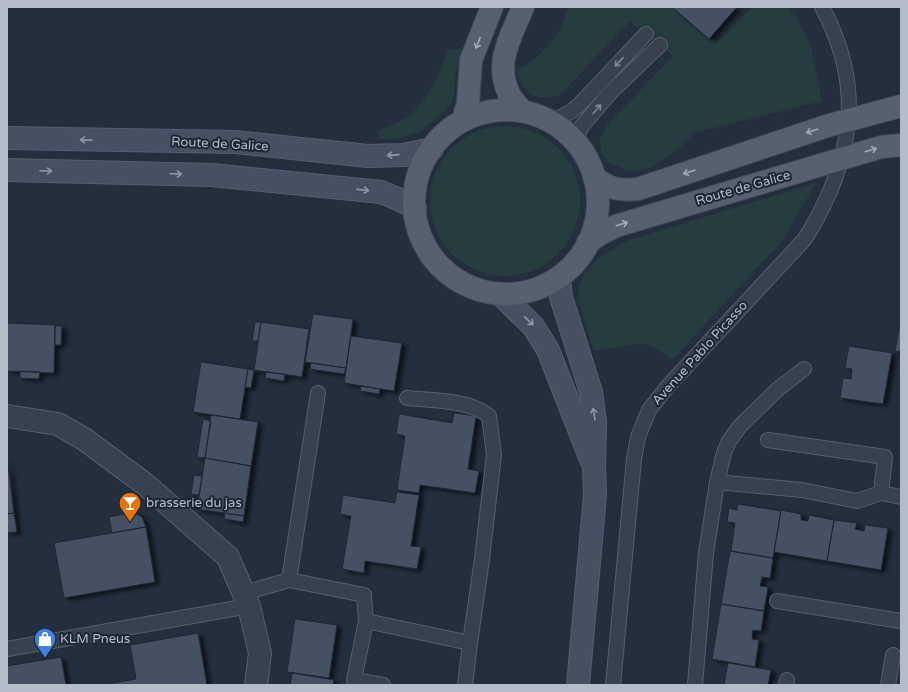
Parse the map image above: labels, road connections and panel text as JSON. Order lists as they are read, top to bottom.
{
  "streets": {
    "main road": ["Route de Galice"],
    "lane": ["Avenue Pablo Picasso"]
  },
  "crossings": [
    ["Route de Galice", "Avenue Pablo Picasso"]
  ],
  "places": {
    "bar": ["brasserie du jas"],
    "shop": ["KLM Pneus"]
  }
}
